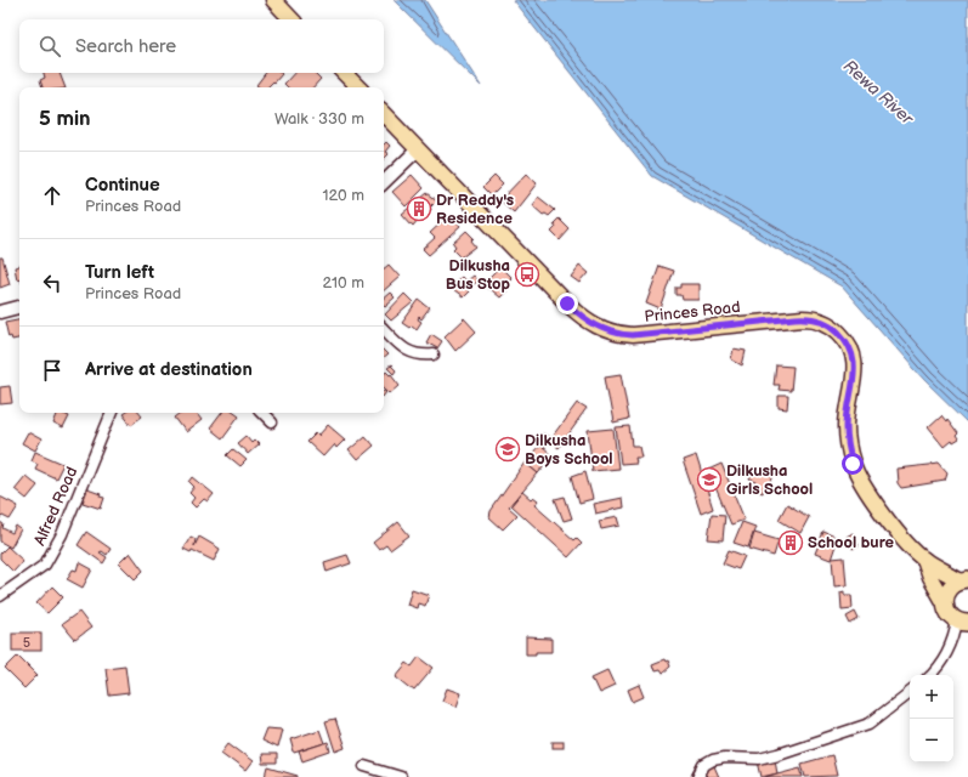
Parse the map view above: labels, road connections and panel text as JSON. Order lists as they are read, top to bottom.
{
  "streets": {
    "main road": ["Princes Road"],
    "street": ["Alfred Road"]
  },
  "water": ["Rewa River"],
  "places": {
    "building": ["Dr Reddy's Residence", "School bure"],
    "bus stop": ["Dilkusha Bus Stop"],
    "school or university": ["Dilkusha Boys School", "Dilkusha Girls School"]
  },
  "house_numbers": ["5"],
  "page": {
    "search": "Search here",
    "heading": ["5 min", "Walk · 330 m"],
    "list": [
      ["Continue", "Princes Road", "120 m"],
      ["Turn left", "Princes Road", "210 m"],
      "Arrive at destination"
    ],
    "map_buttons": ["+", "−"]
  }
}
